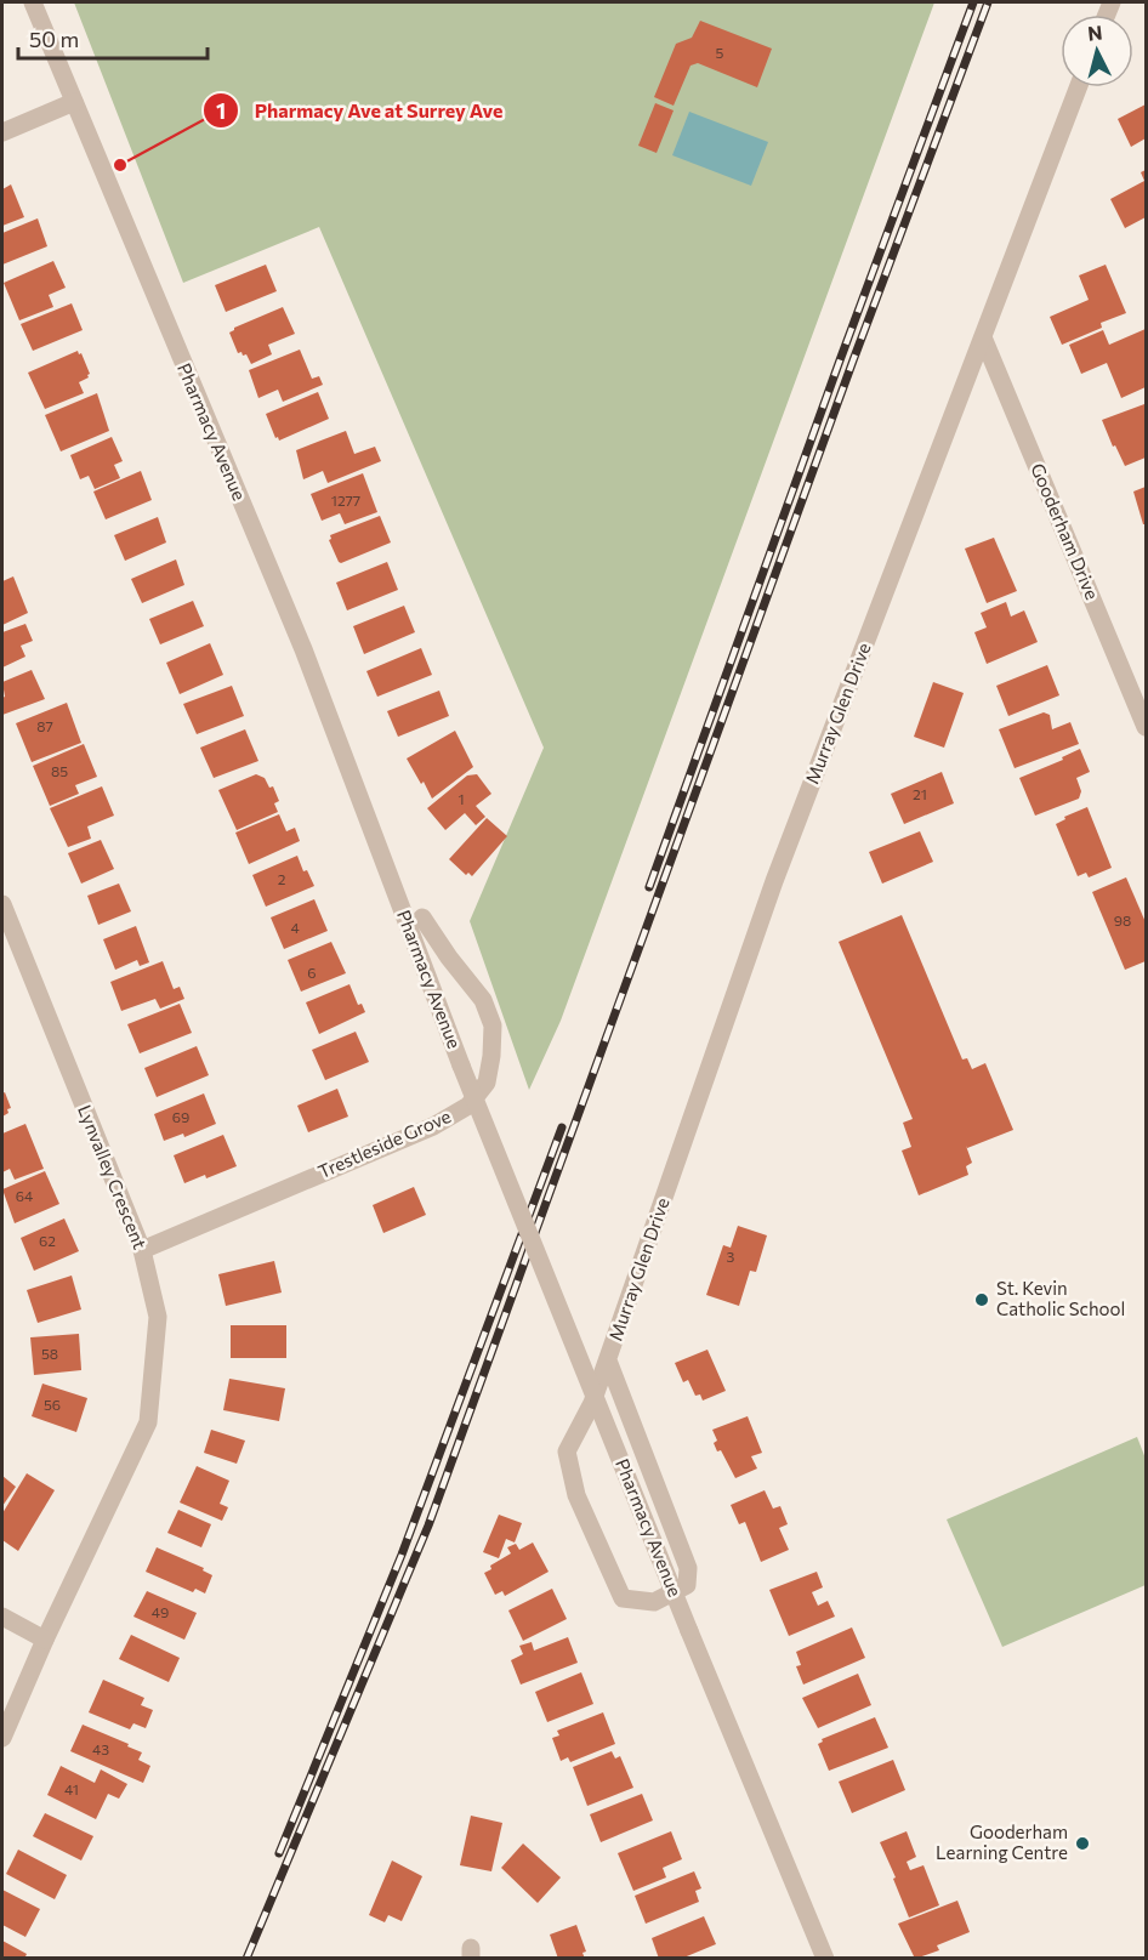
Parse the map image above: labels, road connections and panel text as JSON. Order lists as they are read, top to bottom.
{
  "streets": {
    "street": [
      "Pharmacy Avenue",
      "Gooderham Drive",
      "Murray Glen Drive",
      "Trestleside Grove",
      "Lynvalley Crescent"
    ]
  },
  "crossings": [
    ["Gooderham Drive", "Murray Glen Drive"],
    ["Trestleside Grove", "Lynvalley Crescent"]
  ],
  "places": ["Pharmacy Ave at Surrey Ave", "St. Kevin Catholic School", "Gooderham Learning Centre"],
  "house_numbers": [
    "5",
    "1277",
    "87",
    "85",
    "21",
    "1",
    "2",
    "98",
    "4",
    "6",
    "69",
    "64",
    "62",
    "3",
    "58",
    "56",
    "49",
    "43",
    "41"
  ],
  "scale_bar": "50 m",
  "north": "top"
}
